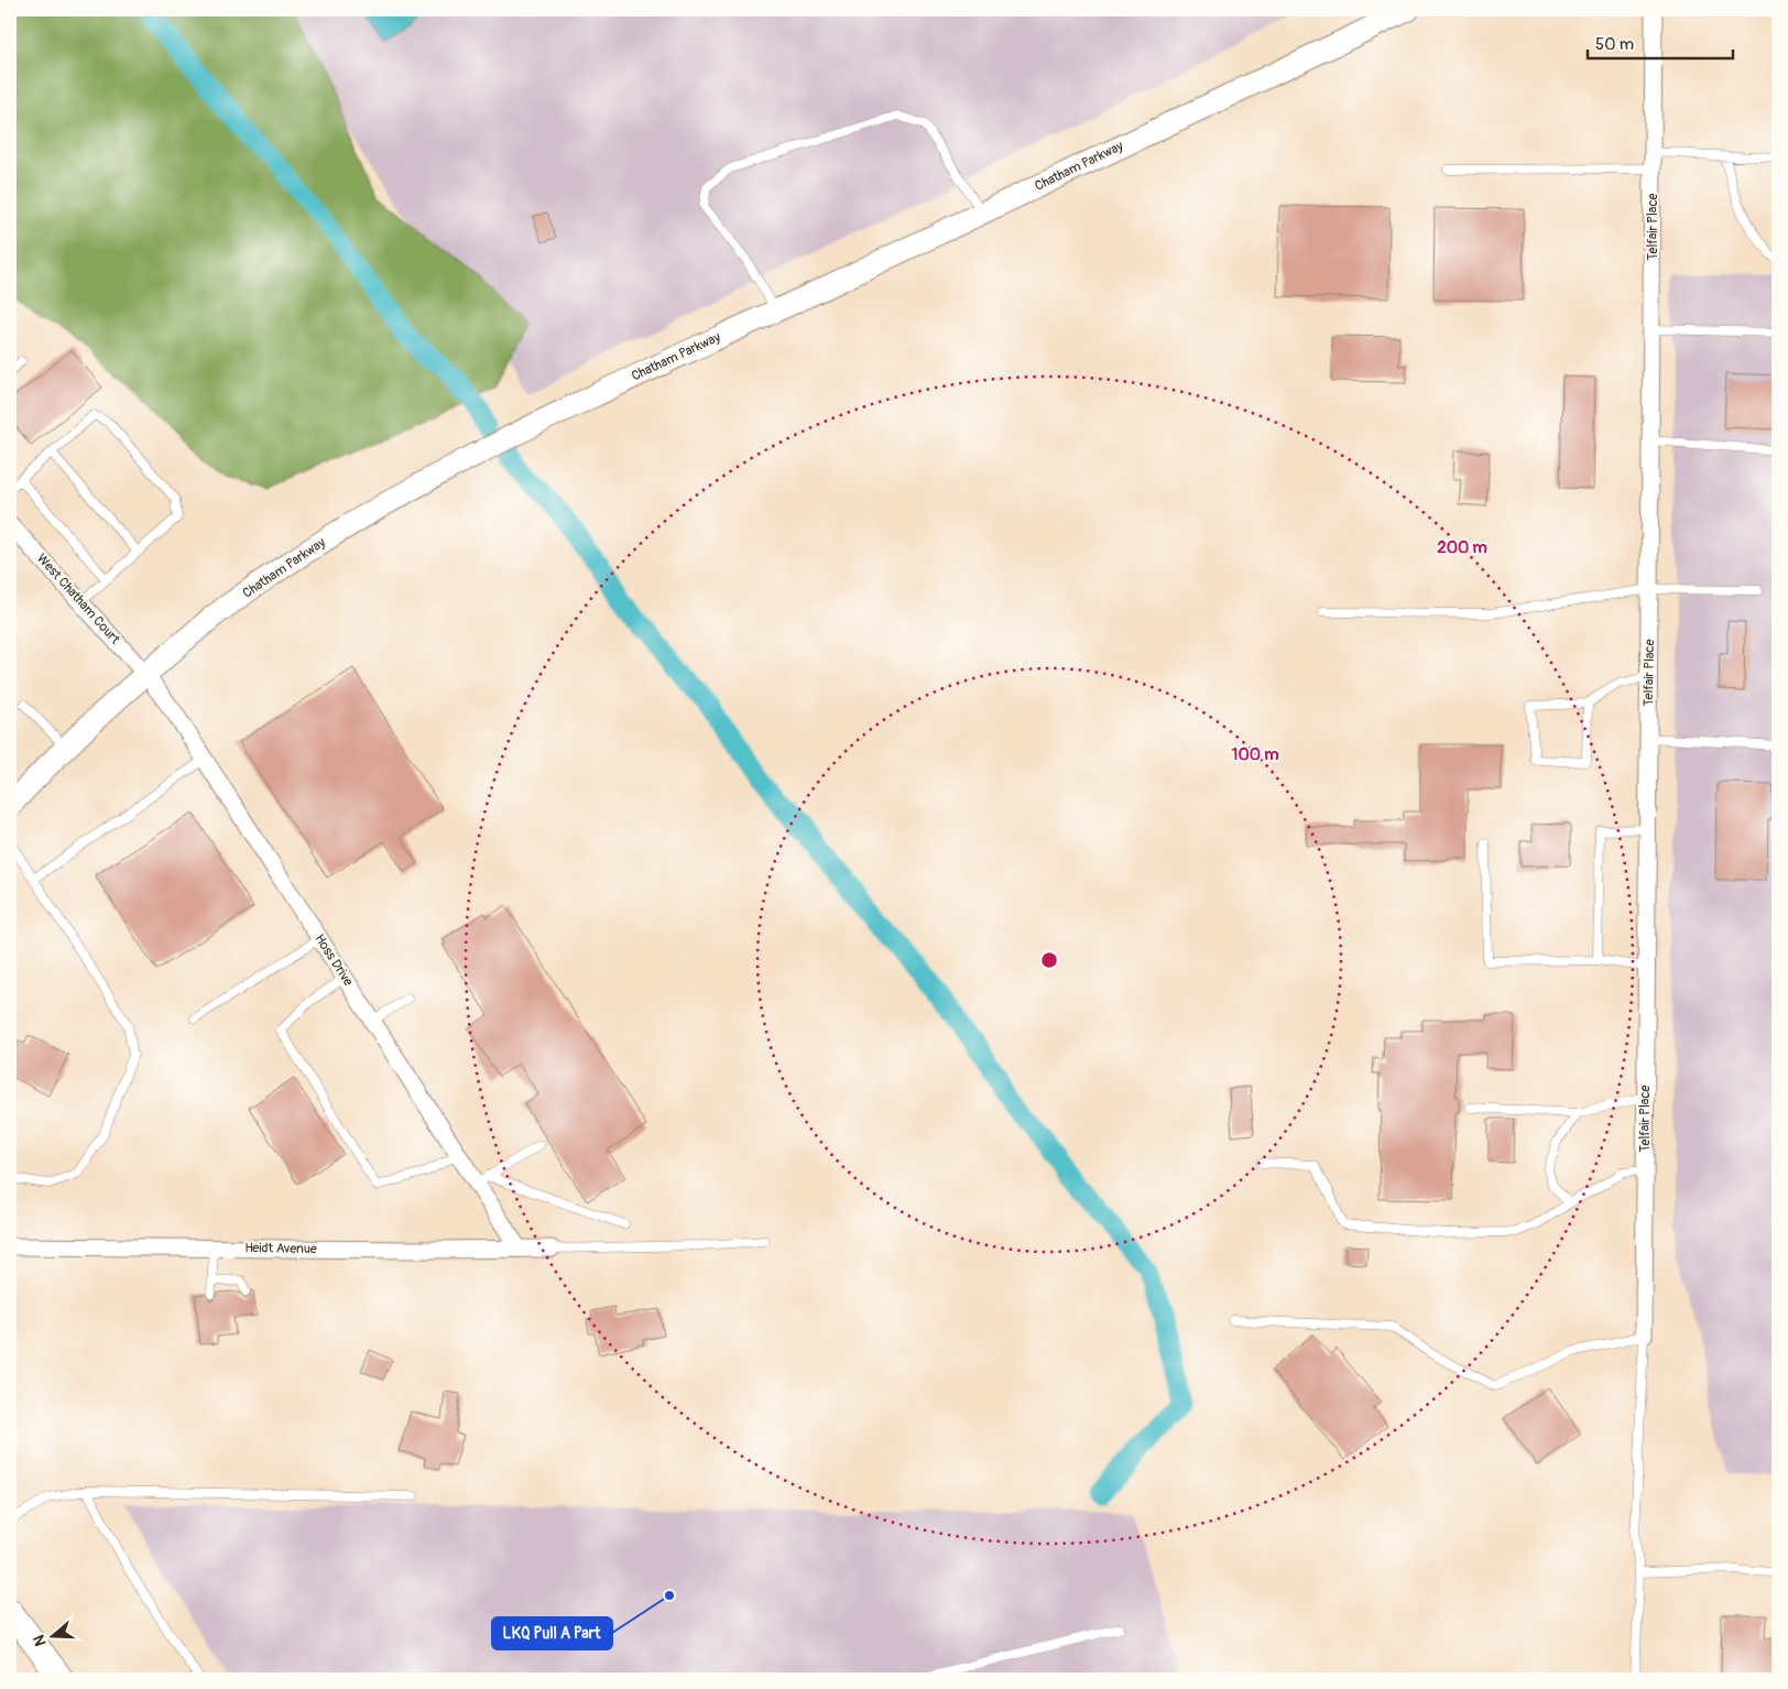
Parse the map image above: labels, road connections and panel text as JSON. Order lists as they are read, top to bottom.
{
  "streets": {
    "main road": ["Chatham Parkway"],
    "street": [
      "Telfair Place",
      "West Chatham Court",
      "Hoss Drive",
      "Heidt Avenue"
    ]
  },
  "crossings": [
    ["Chatham Parkway", "West Chatham Court"],
    ["Chatham Parkway", "Hoss Drive"],
    ["West Chatham Court", "Hoss Drive"],
    ["Hoss Drive", "Heidt Avenue"]
  ],
  "places": ["LKQ Pull A Part"],
  "scale_bar": "50 m",
  "north": "left",
  "rings": ["200 m", "100 m"]
}
